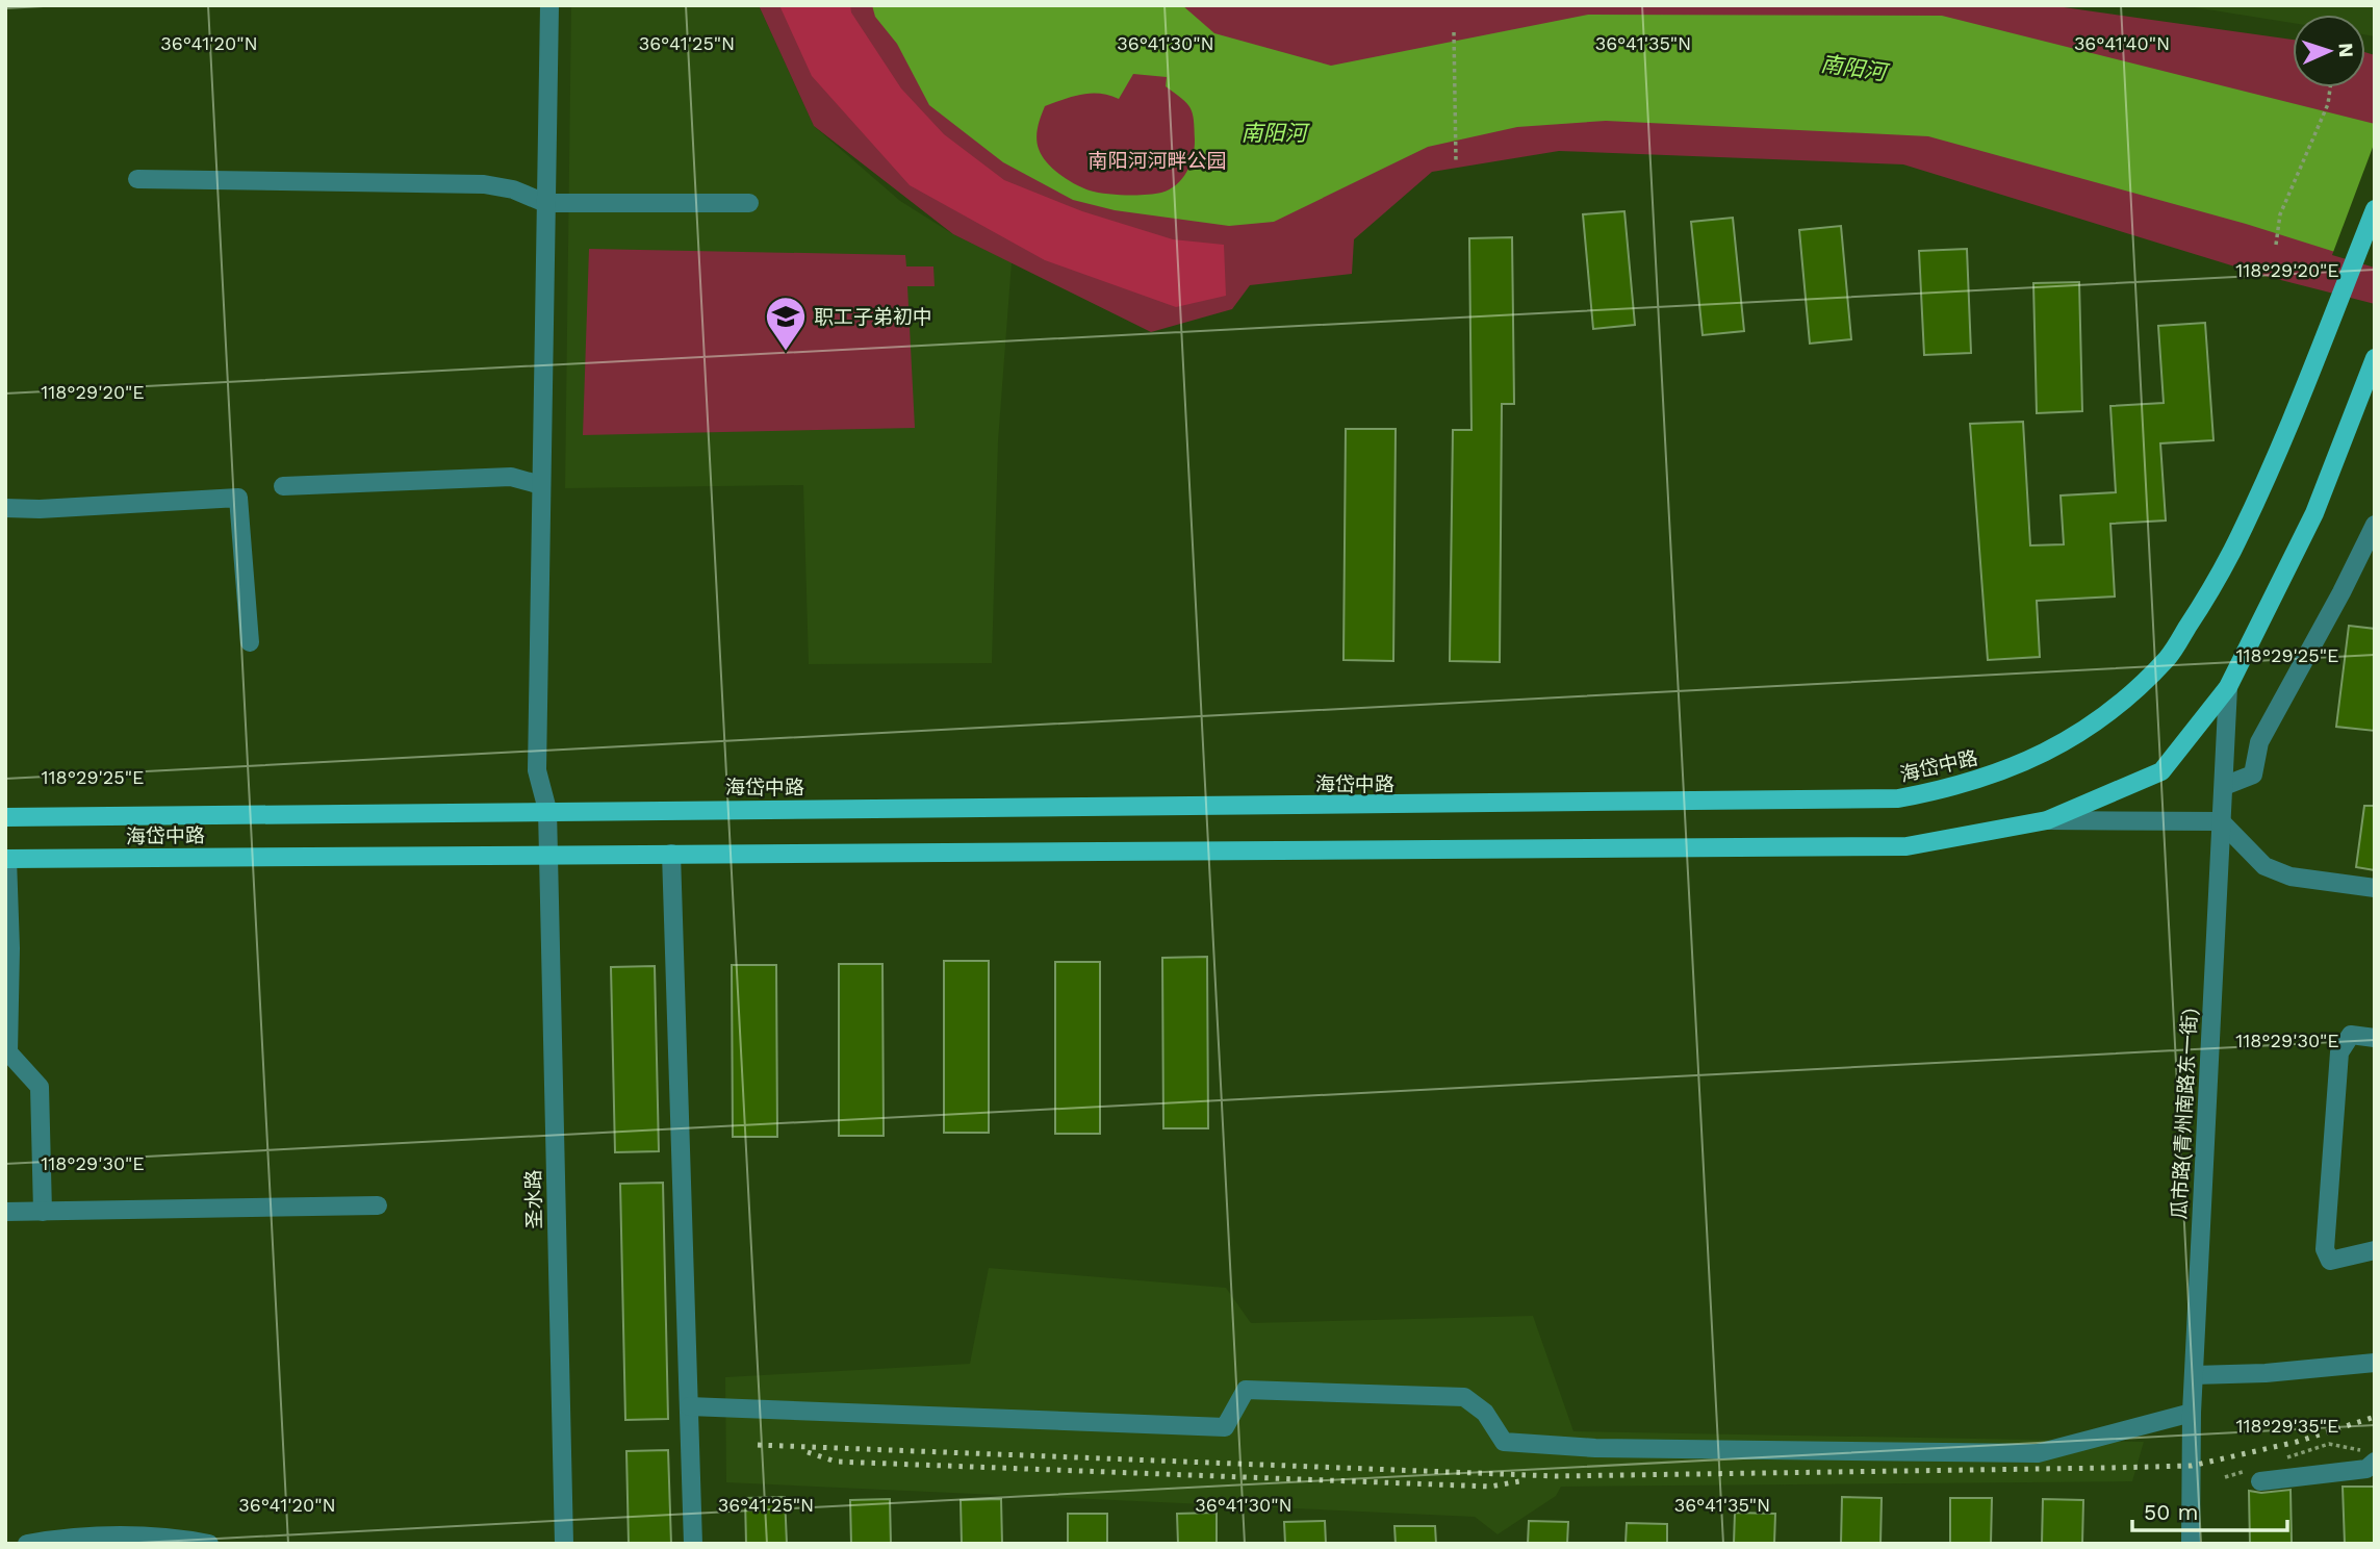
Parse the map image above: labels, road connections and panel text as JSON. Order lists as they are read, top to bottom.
{
  "streets": {
    "main road": ["海岱中路"],
    "street": ["瓜市路(青州南路东一街)", "圣水路"]
  },
  "crossings": [
    ["海岱中路", "瓜市路(青州南路东一街)"],
    ["海岱中路", "圣水路"]
  ],
  "water": ["南阳河"],
  "parks": ["南阳河河畔公园"],
  "places": {
    "school or university": ["职工子弟初中"]
  },
  "scale_bar": "50 m",
  "north": "right",
  "coordinates": [
    "36°41'20\"N",
    "36°41'25\"N",
    "36°41'30\"N",
    "36°41'35\"N",
    "36°41'40\"N",
    "118°29'20\"E",
    "118°29'25\"E",
    "118°29'30\"E",
    "118°29'35\"E"
  ]
}
